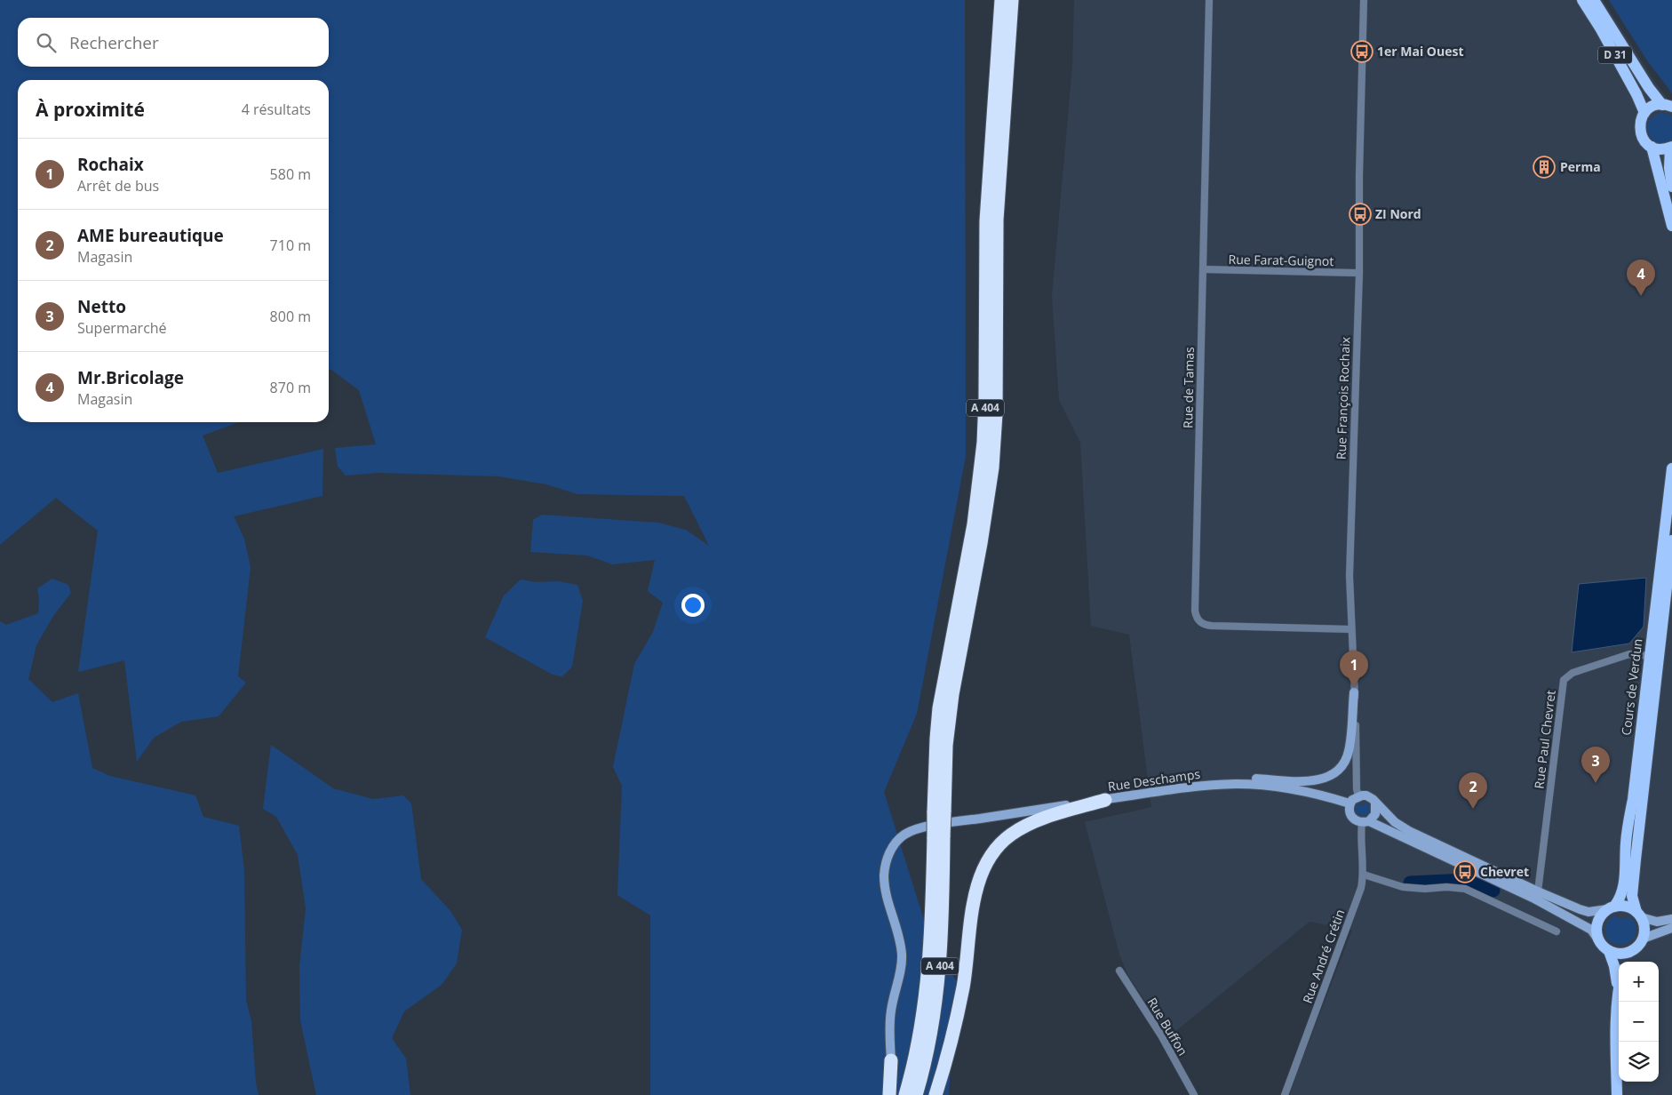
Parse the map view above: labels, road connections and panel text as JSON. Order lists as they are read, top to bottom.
{
  "streets": {
    "highway": ["A 404"],
    "main road": ["D 31", "Cours de Verdun", "Rue Deschamps"],
    "street": [
      "Rue Farat-Guignot",
      "Rue de Tamas",
      "Rue François Rochaix",
      "Rue Paul Chevret",
      "Rue André Crétin",
      "Rue Buffon"
    ]
  },
  "crossings": [
    ["Rue Farat-Guignot", "Rue de Tamas"],
    ["Rue Farat-Guignot", "Rue François Rochaix"],
    ["Rue de Tamas", "Rue François Rochaix"],
    ["Rue François Rochaix", "Rue Deschamps"],
    ["Rue François Rochaix", "Rue André Crétin"],
    ["Cours de Verdun", "Rue Paul Chevret"],
    ["Rue Deschamps", "Rue André Crétin"]
  ],
  "places": {
    "bus stop": ["1er Mai Ouest", "ZI Nord", "Chevret"],
    "building": ["Perma"]
  },
  "page": {
    "search": "Rechercher",
    "heading": ["À proximité", "4 résultats"],
    "list": [
      {
        "mark": "1",
        "name": "Rochaix",
        "note": "Arrêt de bus",
        "value": "580 m"
      },
      {
        "mark": "2",
        "name": "AME bureautique",
        "note": "Magasin",
        "value": "710 m"
      },
      {
        "mark": "3",
        "name": "Netto",
        "note": "Supermarché",
        "value": "800 m"
      },
      {
        "mark": "4",
        "name": "Mr.Bricolage",
        "note": "Magasin",
        "value": "870 m"
      }
    ],
    "pins": [
      "4",
      "1",
      "3",
      "2"
    ],
    "map_buttons": ["+", "−"]
  }
}
